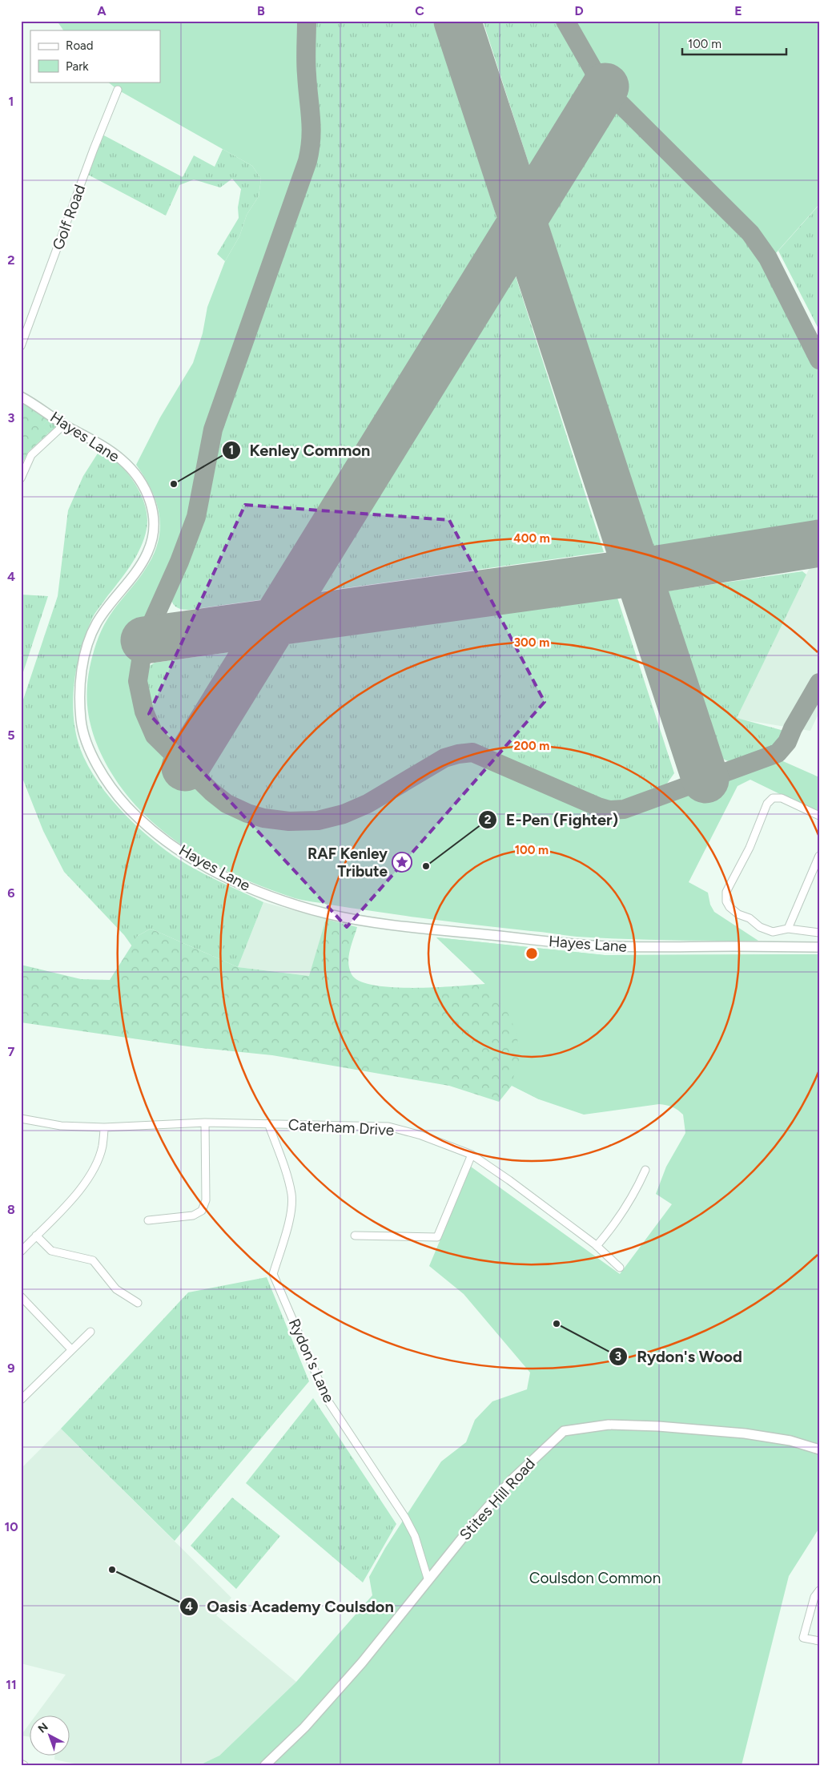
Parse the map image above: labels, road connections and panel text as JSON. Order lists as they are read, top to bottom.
{
  "streets": {
    "street": [
      "Golf Road",
      "Hayes Lane",
      "Caterham Drive",
      "Rydon's Lane",
      "Stites Hill Road"
    ]
  },
  "crossings": [
    ["Caterham Drive", "Rydon's Lane"],
    ["Rydon's Lane", "Stites Hill Road"]
  ],
  "parks": ["Coulsdon Common"],
  "places": {
    "other": [
      "Kenley Common",
      "E-Pen (Fighter)",
      "Rydon's Wood",
      "Oasis Academy Coulsdon"
    ],
    "place": ["RAF Kenley Tribute"]
  },
  "legend": ["Road", "Park"],
  "scale_bar": "100 m",
  "north": "top left",
  "grid": {
    "columns": [
      "A",
      "B",
      "C",
      "D",
      "E"
    ],
    "rows": [
      "1",
      "2",
      "3",
      "4",
      "5",
      "6",
      "7",
      "8",
      "9",
      "10",
      "11"
    ]
  },
  "rings": [
    "400 m",
    "300 m",
    "200 m",
    "100 m"
  ]
}
